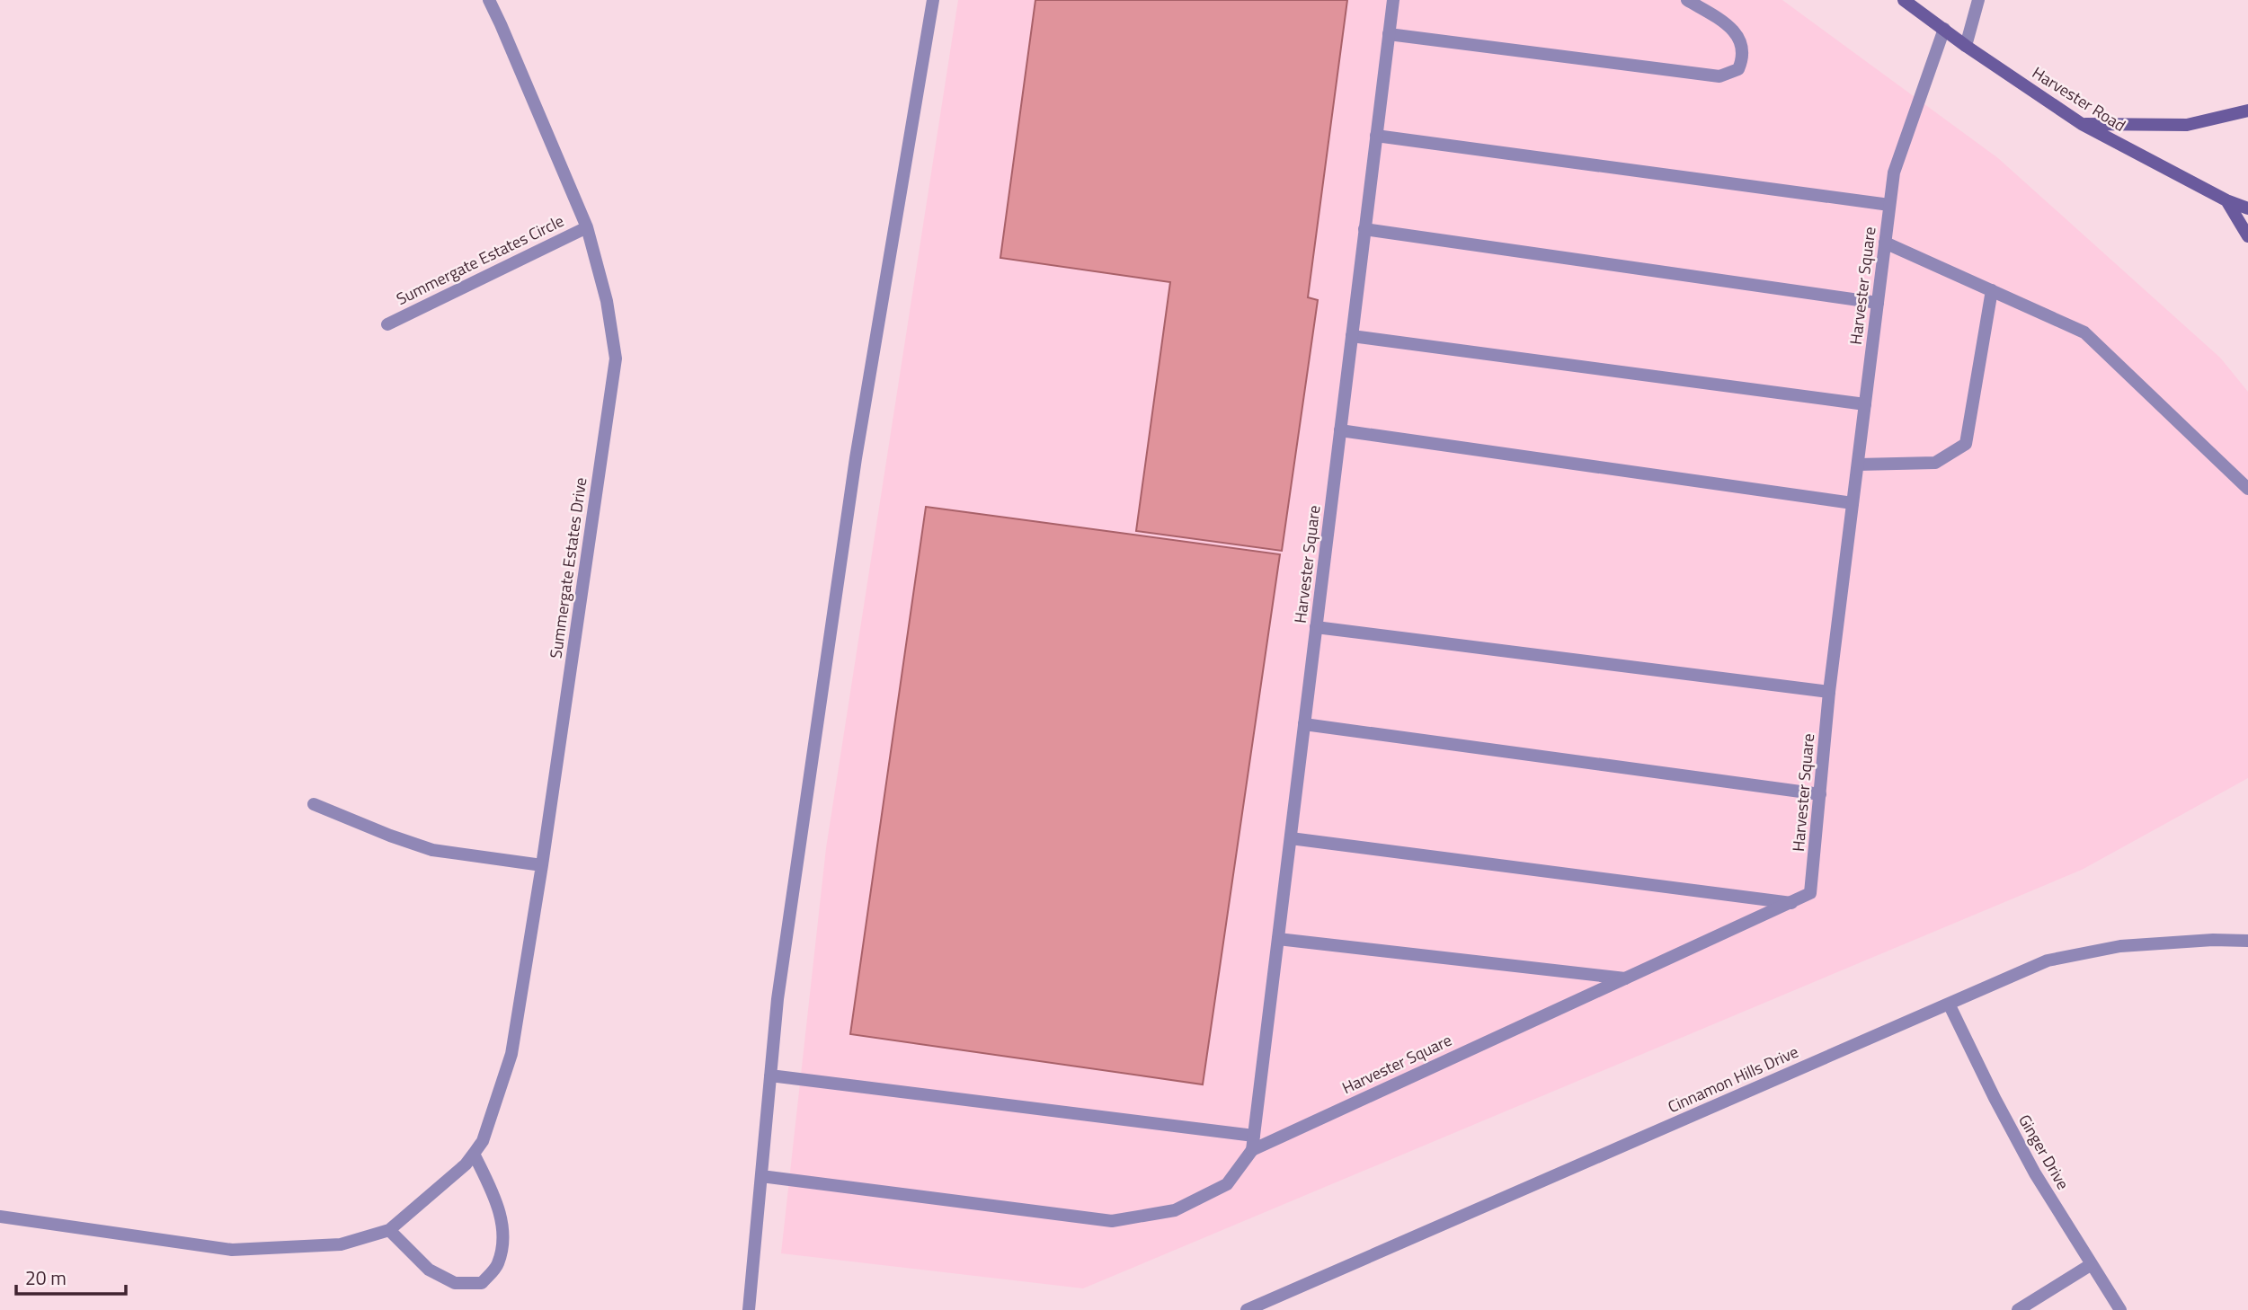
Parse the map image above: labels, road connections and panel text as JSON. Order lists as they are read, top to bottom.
{
  "streets": {
    "main road": ["Harvester Road"],
    "street": [
      "Summergate Estates Circle",
      "Harvester Square",
      "Summergate Estates Drive",
      "Cinnamon Hills Drive",
      "Ginger Drive"
    ]
  },
  "crossings": [
    ["Harvester Road", "Harvester Square"],
    ["Summergate Estates Circle", "Summergate Estates Drive"],
    ["Cinnamon Hills Drive", "Ginger Drive"]
  ],
  "scale_bar": "20 m"
}
